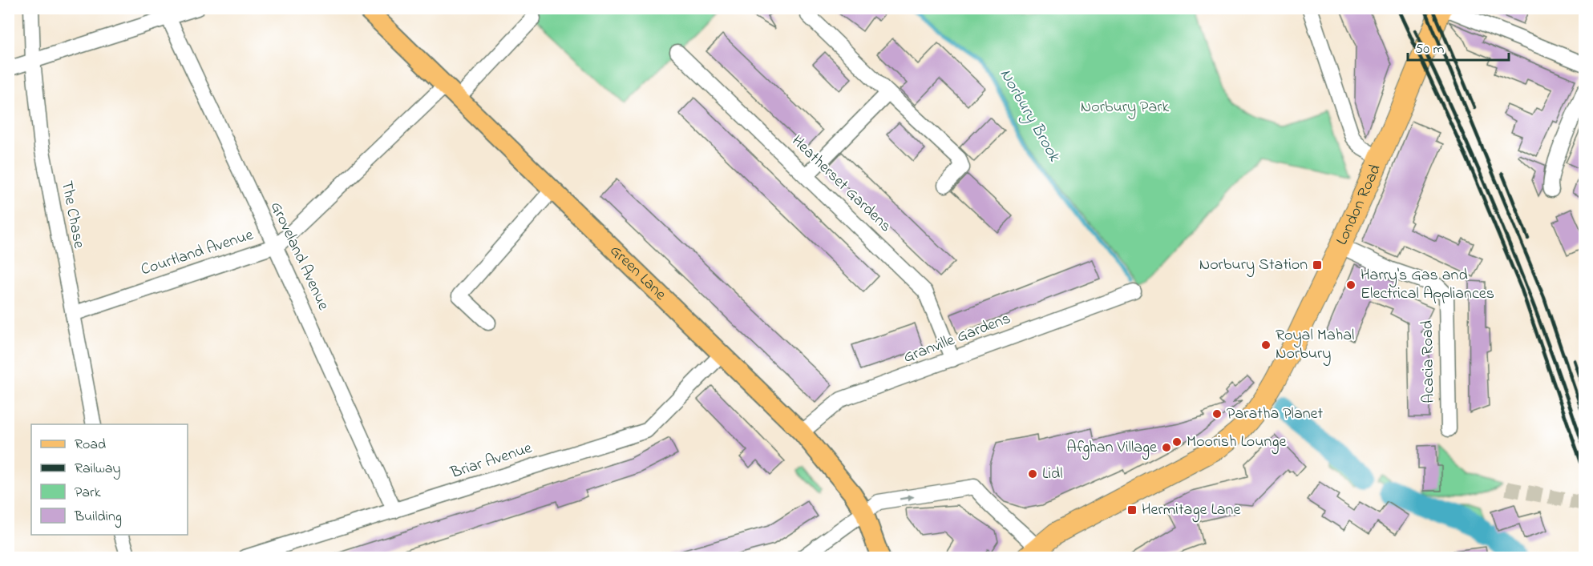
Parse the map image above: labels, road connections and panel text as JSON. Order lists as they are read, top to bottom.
{
  "streets": {
    "highway": ["London Road"],
    "main road": ["Green Lane"],
    "street": [
      "Heatherset Gardens",
      "The Chase",
      "Courtland Avenue",
      "Groveland Avenue",
      "Granville Gardens",
      "Acacia Road",
      "Briar Avenue"
    ]
  },
  "crossings": [
    ["Heatherset Gardens", "Granville Gardens"],
    ["London Road", "Acacia Road"],
    ["The Chase", "Courtland Avenue"],
    ["Courtland Avenue", "Groveland Avenue"],
    ["Courtland Avenue", "Green Lane"],
    ["Groveland Avenue", "Briar Avenue"],
    ["Green Lane", "Granville Gardens"],
    ["Green Lane", "Briar Avenue"]
  ],
  "water": ["Norbury Brook"],
  "parks": ["Norbury Park"],
  "places": {
    "transit": ["Norbury Station", "Hermitage Lane"],
    "other": [
      "Harry's Gas and Electrical Appliances",
      "Royal Mahal Norbury",
      "Paratha Planet",
      "Moorish Lounge",
      "Afghan Village",
      "Lidl"
    ]
  },
  "legend": [
    "Road",
    "Railway",
    "Park",
    "Building"
  ],
  "scale_bar": "50 m"
}
